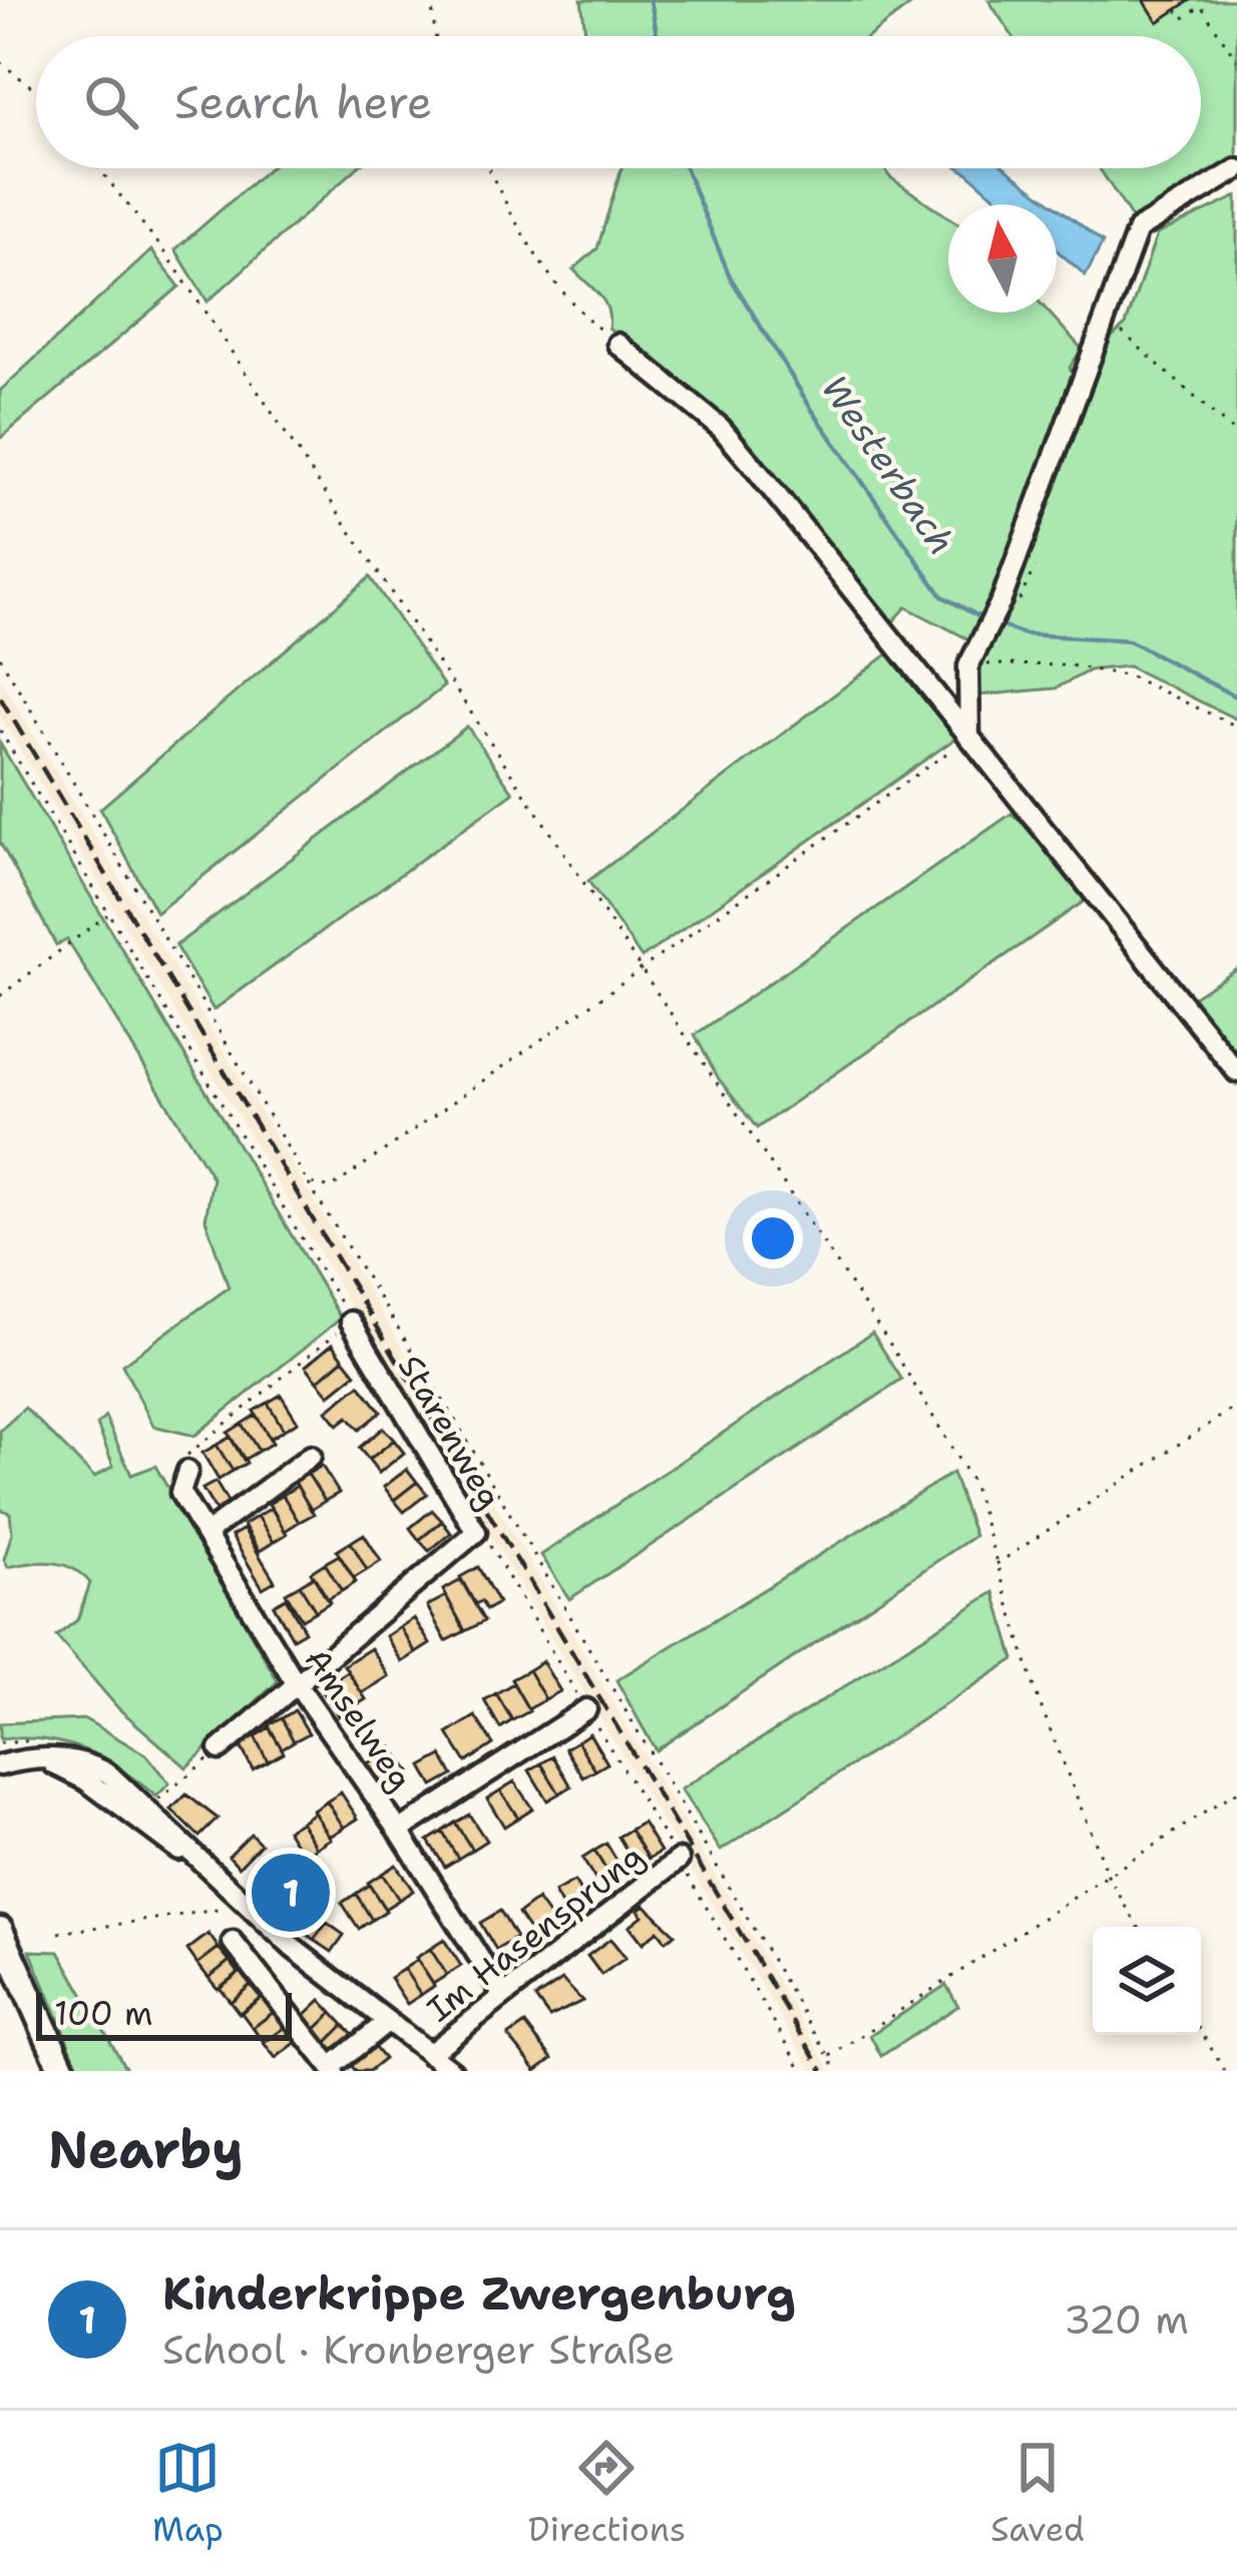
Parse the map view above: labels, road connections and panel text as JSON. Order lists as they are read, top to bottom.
{
  "streets": {
    "street": ["Starenweg", "Amselweg", "Im Hasensprung"]
  },
  "crossings": [
    ["Starenweg", "Amselweg"],
    ["Amselweg", "Im Hasensprung"]
  ],
  "water": ["Westerbach"],
  "scale_bar": "100 m",
  "north": "top",
  "page": {
    "search": "Search here",
    "pins": "1",
    "scale": "100 m",
    "heading": "Nearby",
    "list": [
      {
        "mark": "1",
        "name": "Kinderkrippe Zwergenburg",
        "note": "School · Kronberger Straße",
        "value": "320 m"
      }
    ],
    "nav": ["Map", "Directions", "Saved"]
  }
}
